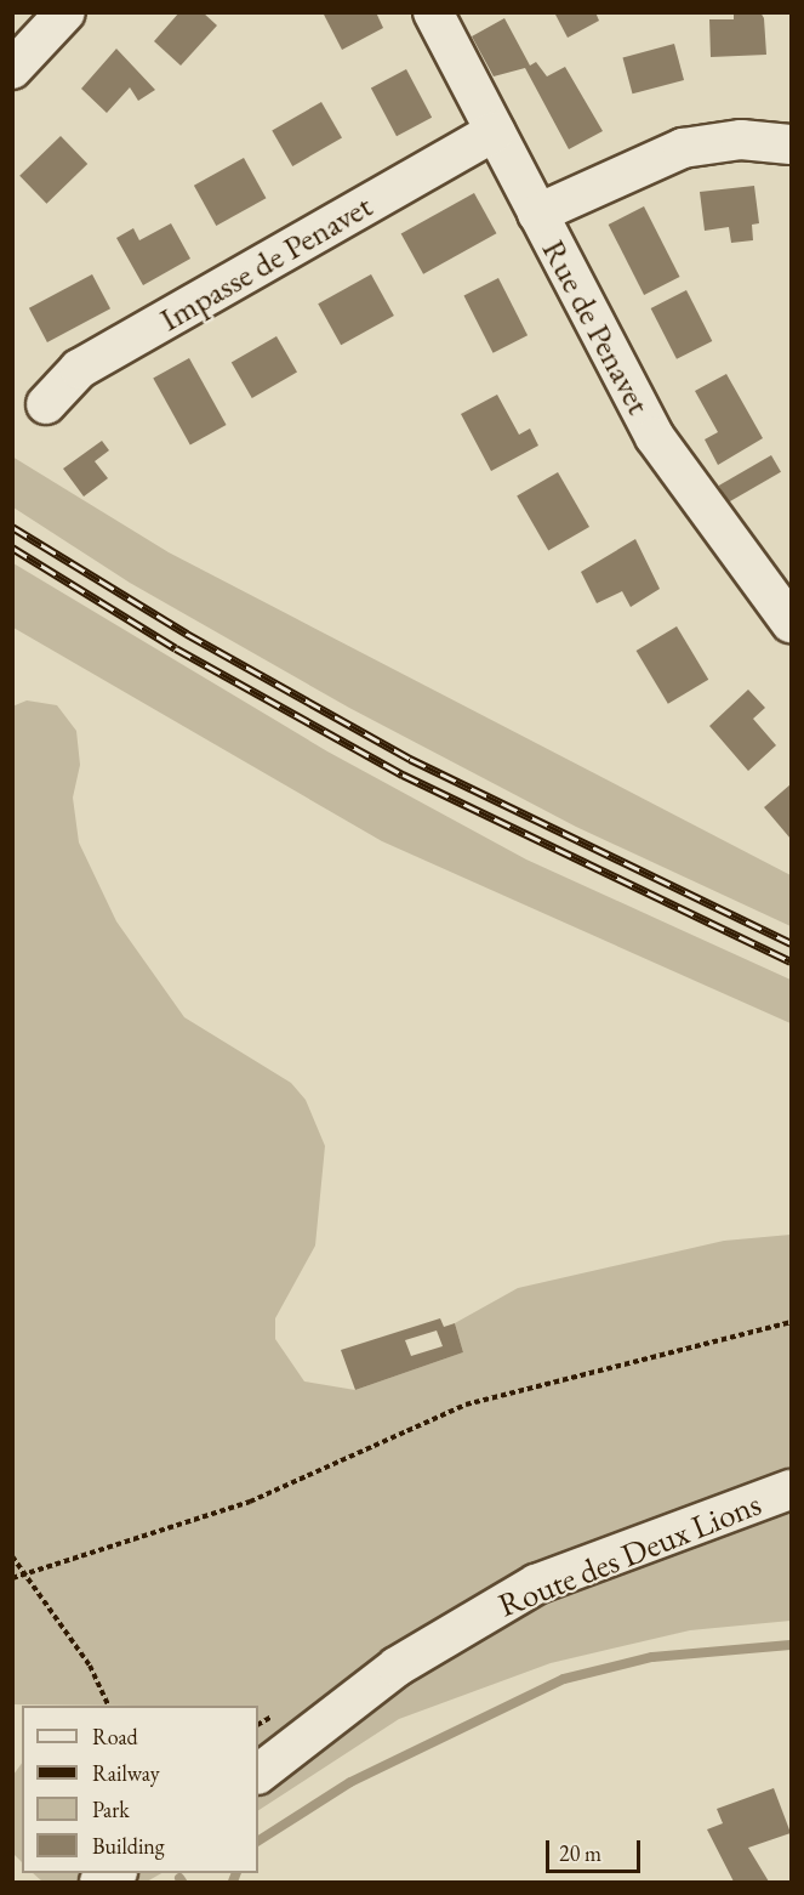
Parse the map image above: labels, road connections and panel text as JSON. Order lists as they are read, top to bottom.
{
  "streets": {
    "street": ["Impasse de Penavet", "Rue de Penavet", "Route des Deux Lions"]
  },
  "crossings": [
    ["Impasse de Penavet", "Rue de Penavet"]
  ],
  "legend": [
    "Road",
    "Railway",
    "Park",
    "Building"
  ],
  "scale_bar": "20 m"
}
